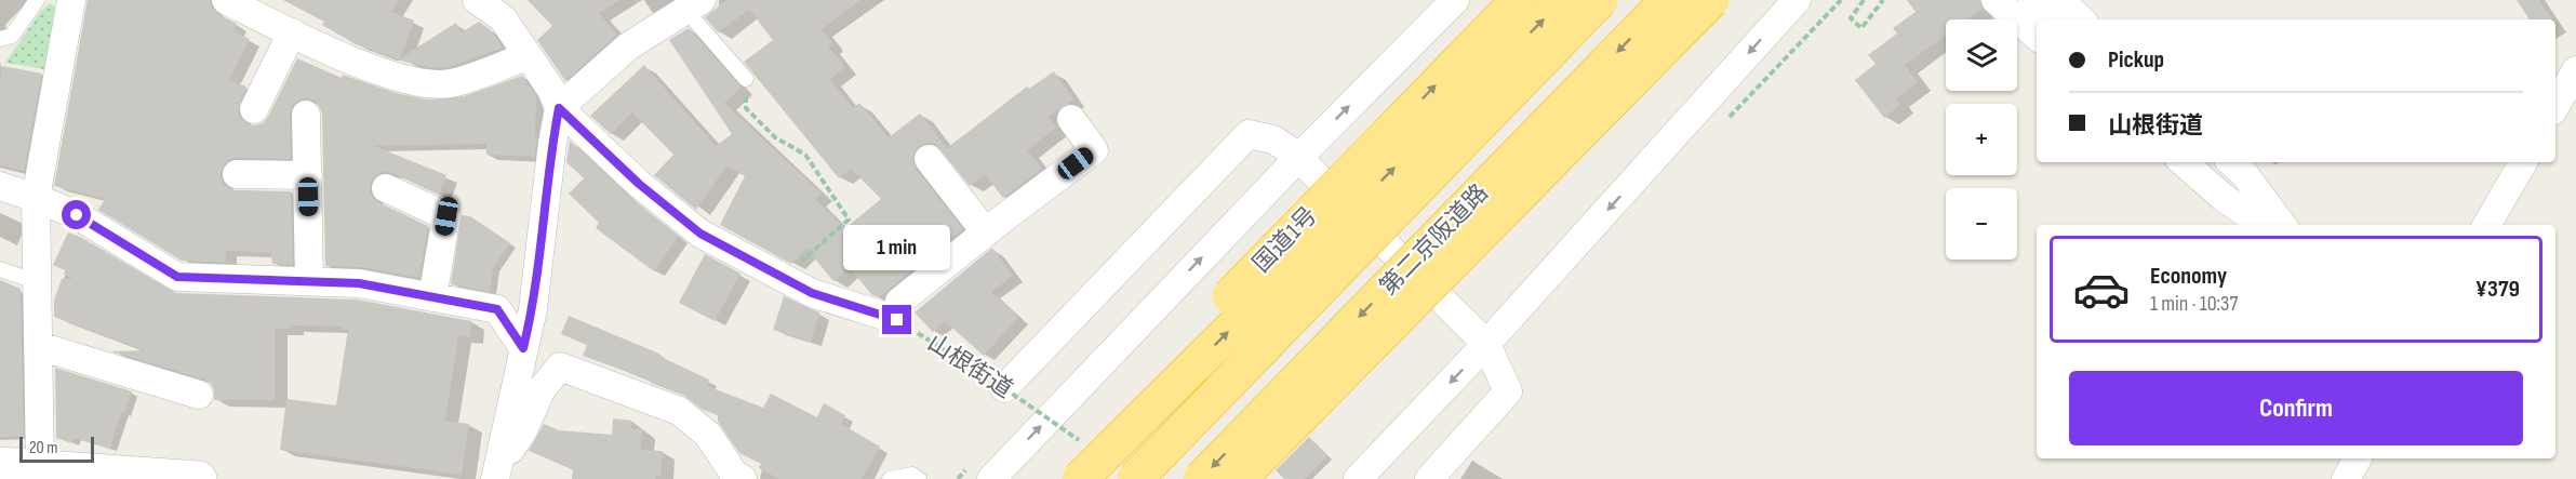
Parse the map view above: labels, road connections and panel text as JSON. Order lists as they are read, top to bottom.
{
  "streets": {
    "highway": ["国道1号", "第二京阪道路"],
    "path": ["山根街道"]
  },
  "scale_bar": "20 m",
  "page": {
    "map_buttons": ["+", "−"],
    "banner": ["Pickup", "山根街道"],
    "bubble": "1 min",
    "list": [
      {
        "name": "Economy",
        "note": "1 min · 10:37",
        "value": "¥379"
      }
    ],
    "buttons": "Confirm",
    "scale": "20 m"
  }
}
